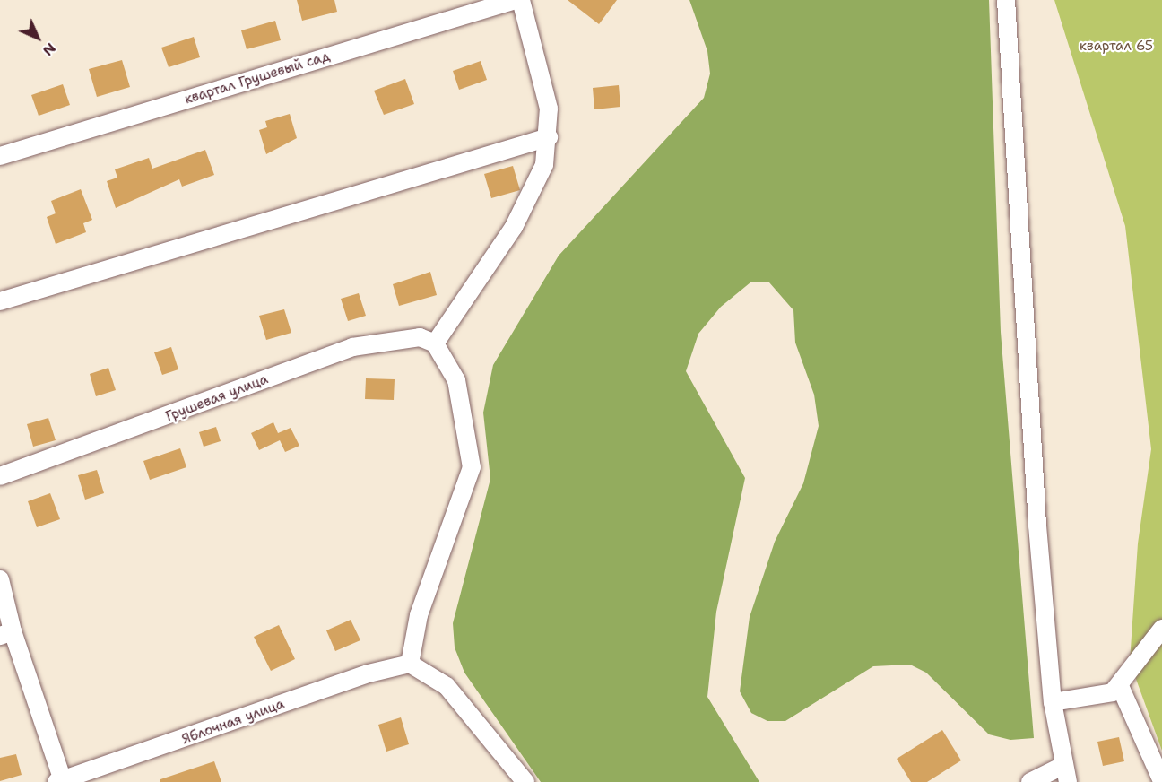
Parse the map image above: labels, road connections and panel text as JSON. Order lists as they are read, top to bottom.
{
  "streets": {
    "street": ["квартал Грушевый сад", "Грушевая улица", "Яблочная улица"]
  },
  "parks": ["квартал 65"],
  "north": "bottom right"
}
